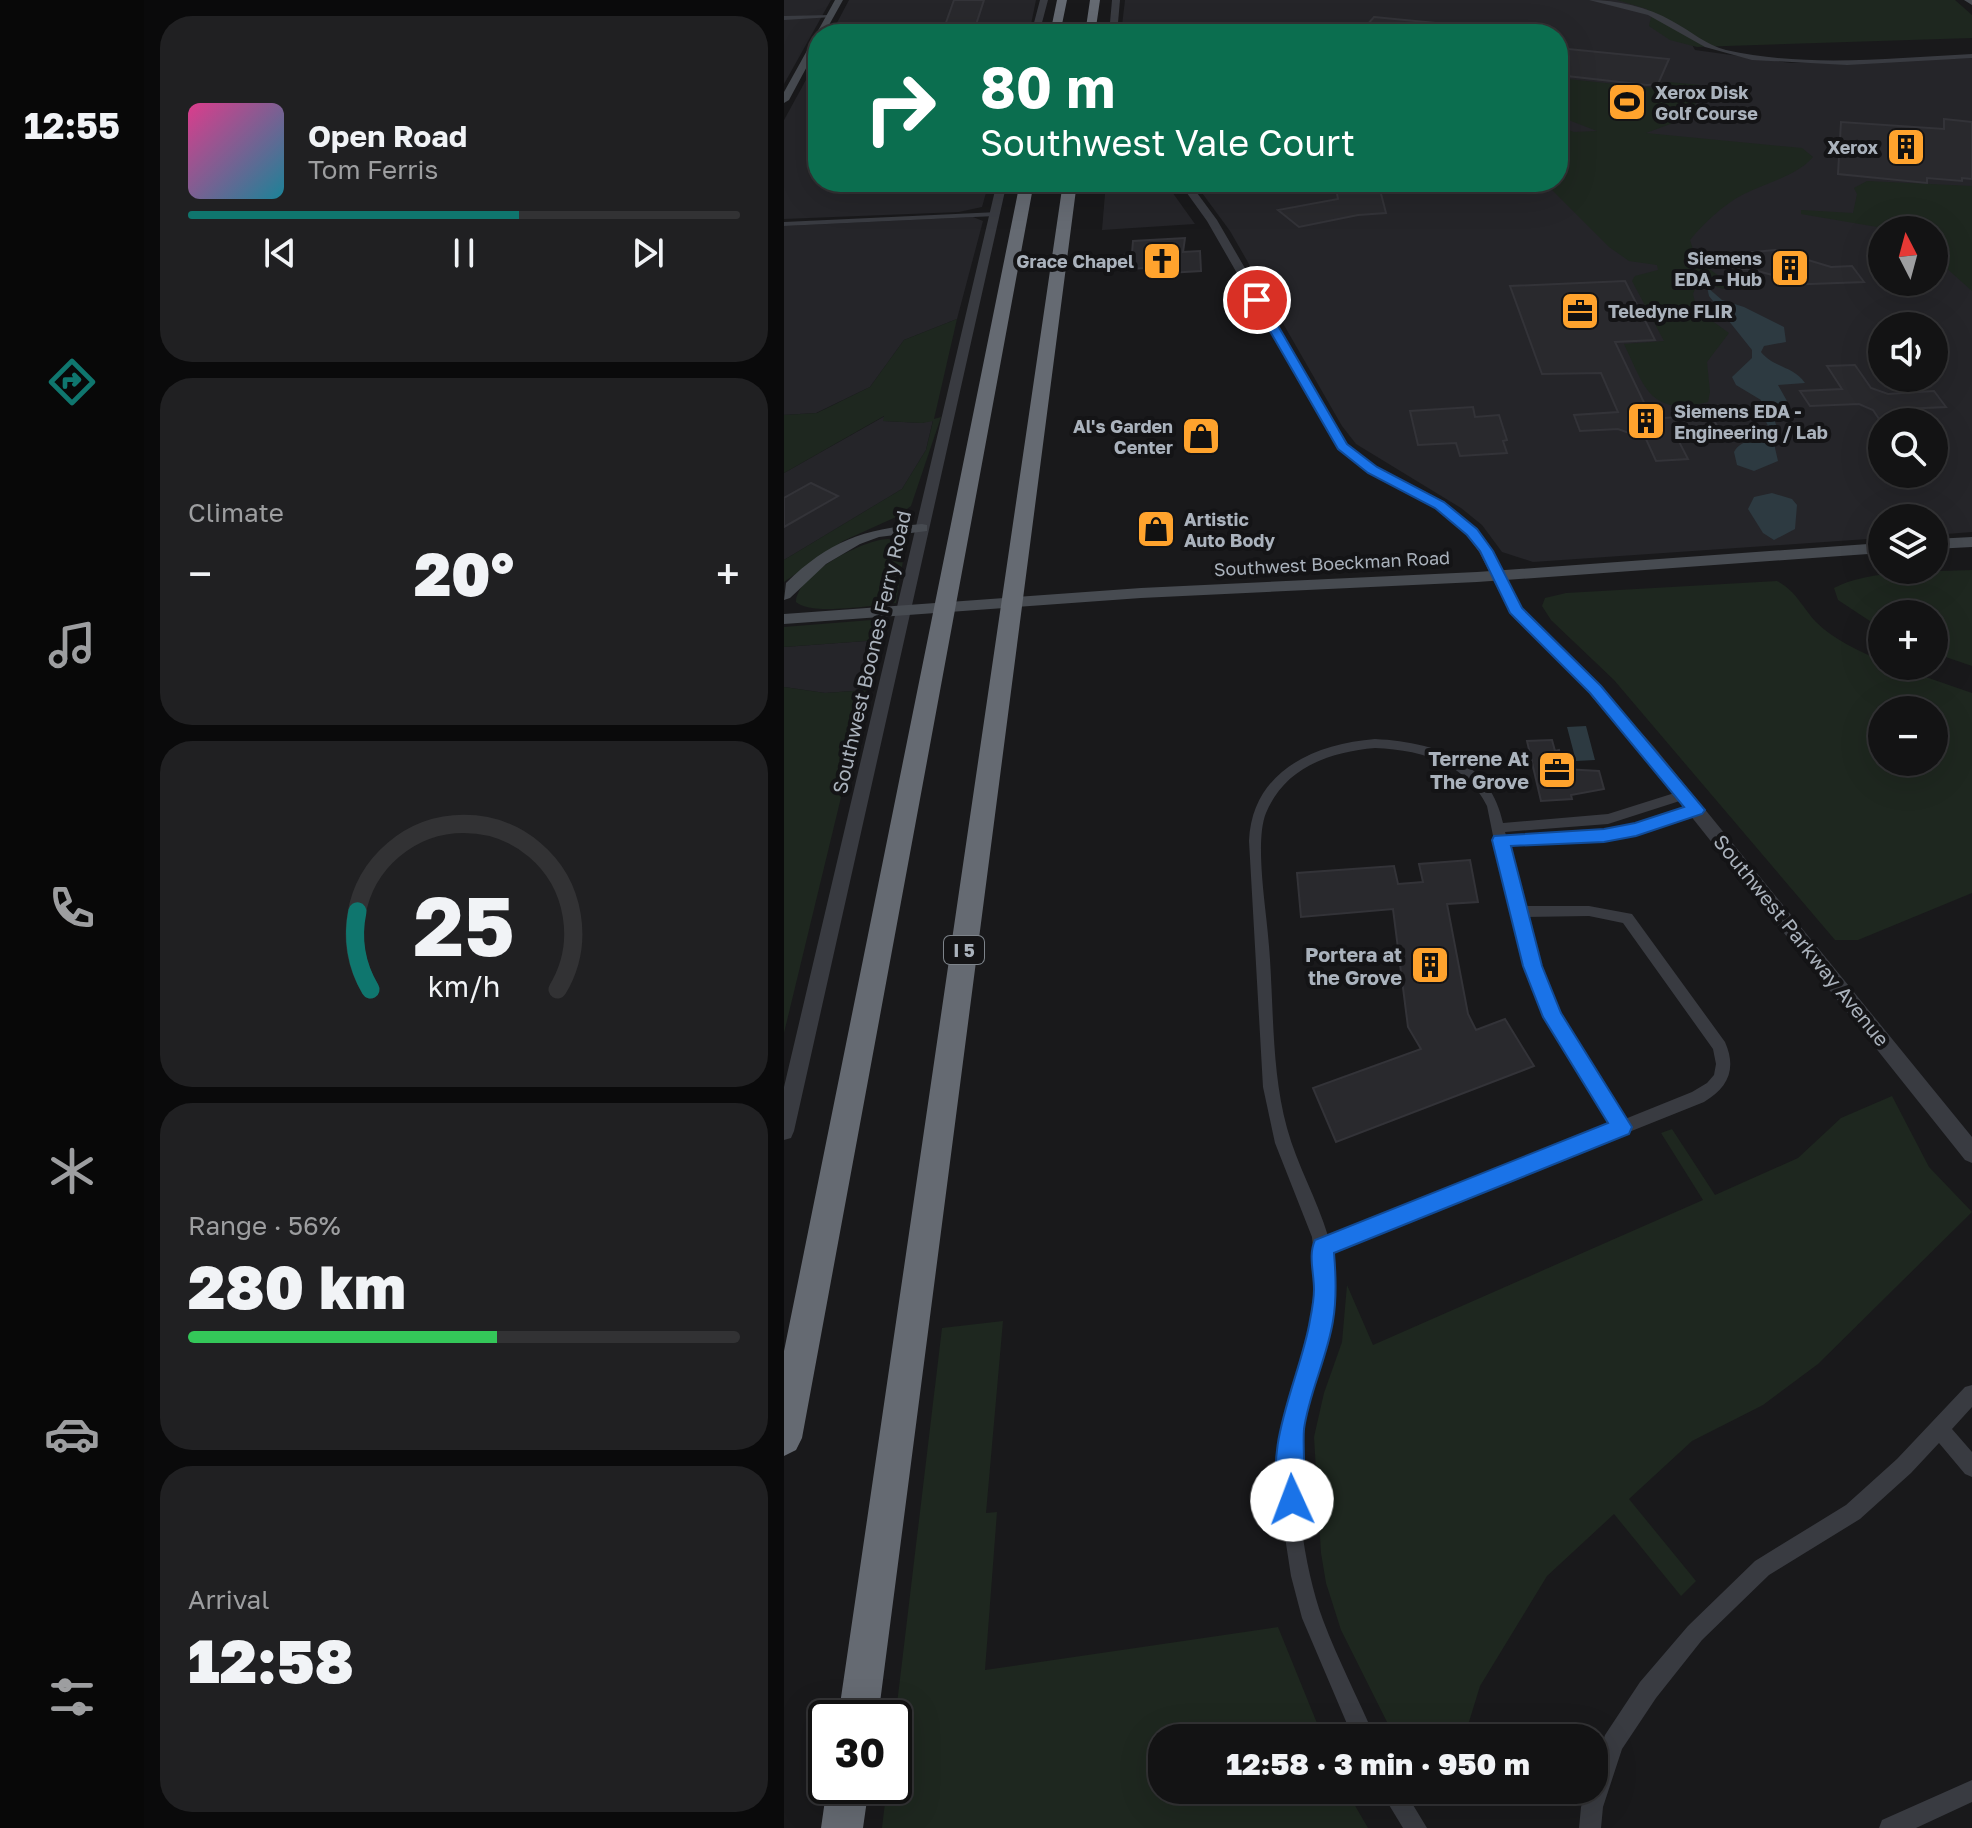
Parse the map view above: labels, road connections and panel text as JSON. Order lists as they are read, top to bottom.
{
  "streets": {
    "highway": ["I 5"],
    "main road": ["Southwest Boeckman Road"],
    "street": ["Southwest Boones Ferry Road", "Southwest Parkway Avenue"]
  },
  "crossings": [
    ["Southwest Boeckman Road", "Southwest Parkway Avenue"]
  ],
  "places": {
    "sports": ["Xerox Disk Golf Course"],
    "building": [
      "Xerox",
      "Siemens EDA - Hub",
      "Siemens EDA - Engineering / Lab",
      "Portera at the Grove"
    ],
    "church": ["Grace Chapel"],
    "office": ["Teledyne FLIR", "Terrene At The Grove"],
    "shop": ["Al's Garden Center", "Artistic Auto Body"]
  },
  "north": "top",
  "page": {
    "tabs": "12:55",
    "turn": ["80 m", "Southwest Vale Court"],
    "song": ["Open Road", "Tom Ferris"],
    "map_buttons": ["+", "−"],
    "tile": [
      "Climate",
      ["Range · 56%", "280 km"],
      ["Arrival", "12:58"]
    ],
    "heat": ["−", "20°", "+"],
    "limit": "30",
    "trip": "12:58 · 3 min · 950 m",
    "gauge": ["25", "km/h"]
  }
}
